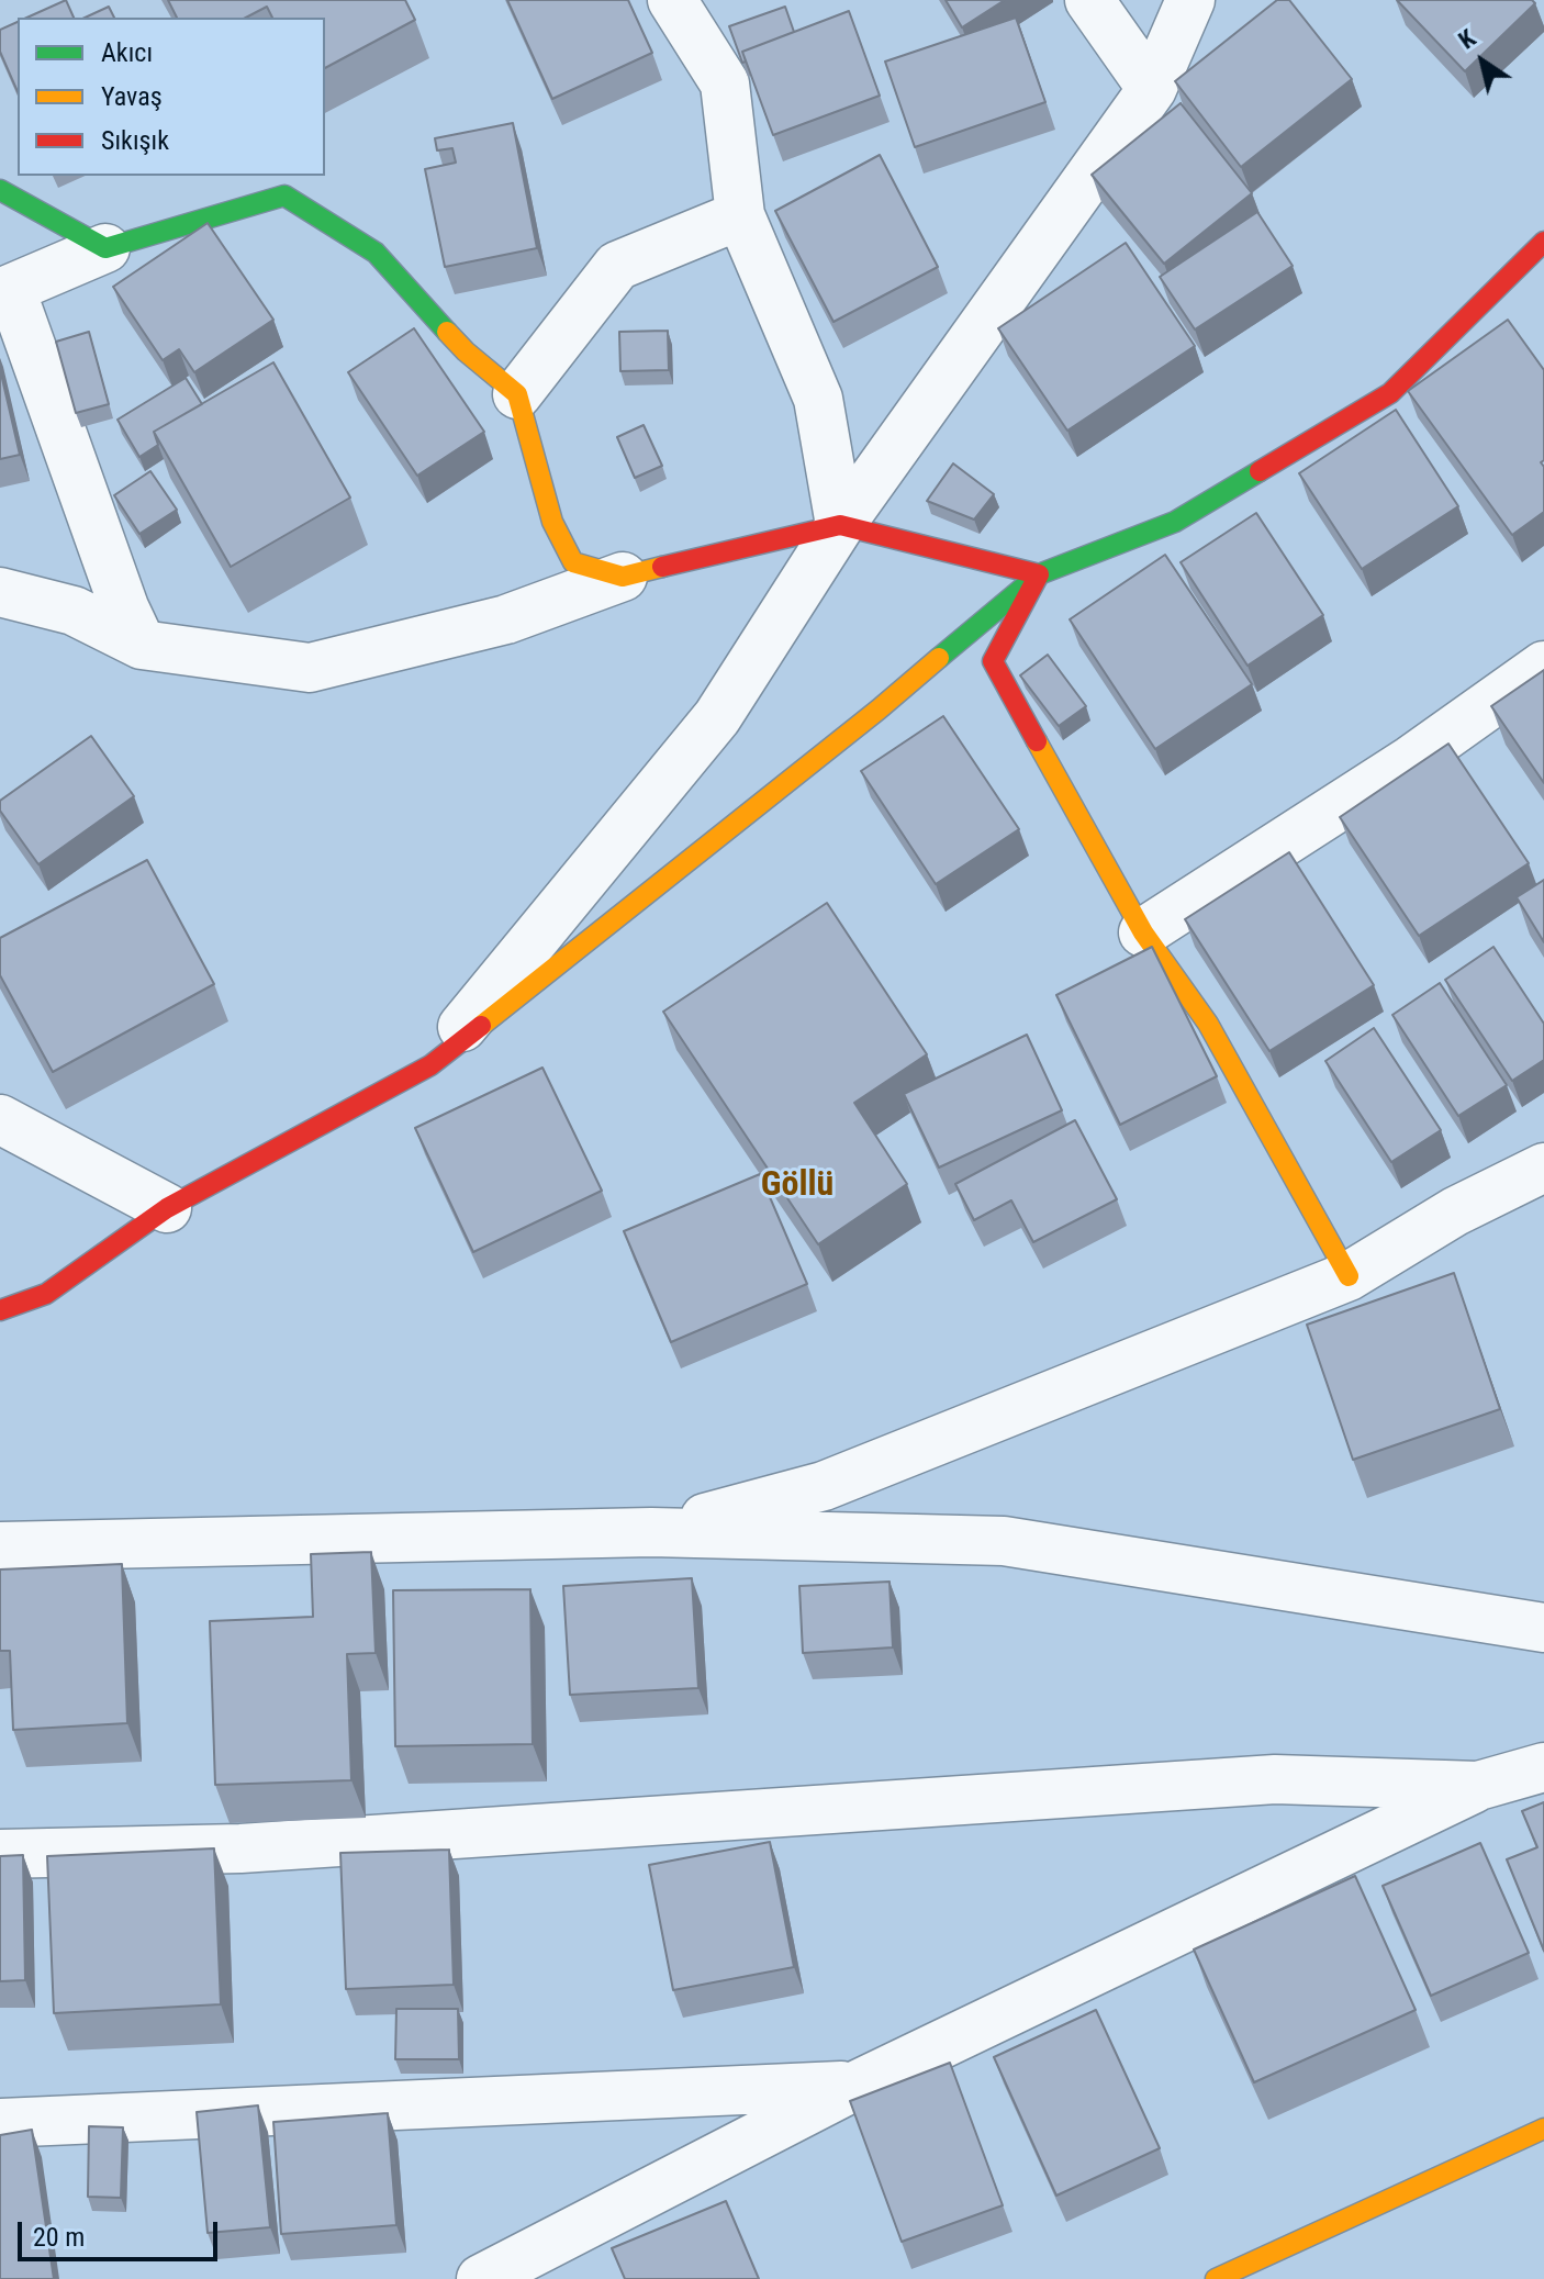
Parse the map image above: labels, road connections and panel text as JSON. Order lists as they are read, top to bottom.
{
  "districts": ["Göllü"],
  "legend": ["Akıcı", "Yavaş", "Sıkışık"],
  "scale_bar": "20 m",
  "north": "top left"
}
